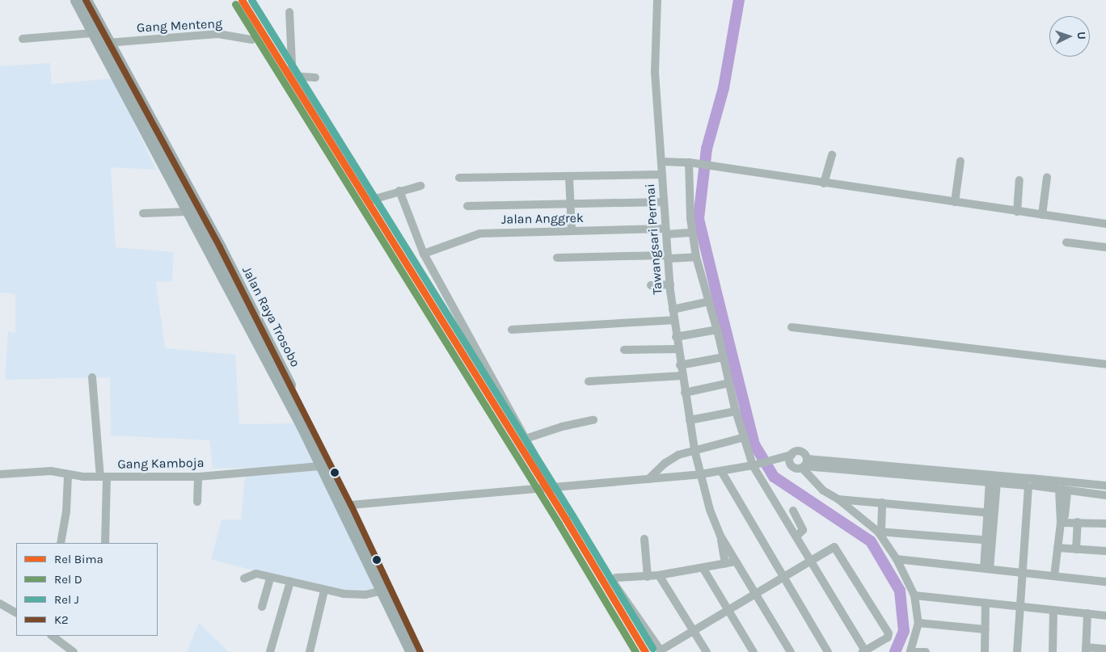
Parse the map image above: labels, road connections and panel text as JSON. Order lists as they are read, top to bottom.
{
  "streets": {
    "highway": ["Jalan Raya Trosobo"],
    "street": [
      "Gang Menteng",
      "Jalan Anggrek",
      "Tawangsari Permai",
      "Gang Kamboja"
    ]
  },
  "crossings": [
    ["Gang Menteng", "Jalan Raya Trosobo"],
    ["Jalan Anggrek", "Tawangsari Permai"],
    ["Jalan Raya Trosobo", "Gang Kamboja"]
  ],
  "lines": [
    "rail line Bima",
    "rail line J",
    "transit line K2",
    "rail line D"
  ],
  "legend": [
    "Rel Bima",
    "Rel D",
    "Rel J",
    "K2"
  ],
  "north": "right"
}
